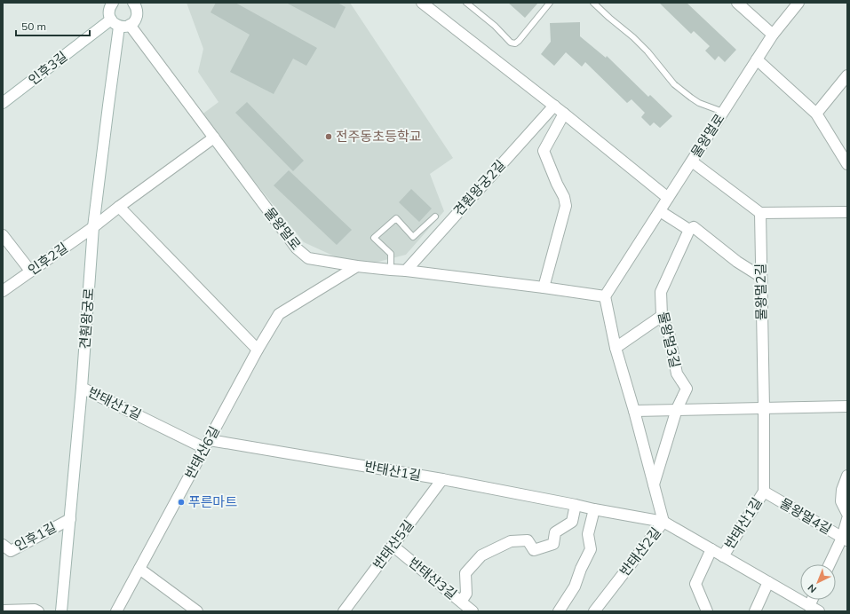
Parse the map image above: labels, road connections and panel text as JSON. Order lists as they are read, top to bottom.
{
  "streets": {
    "street": [
      "인후3길",
      "물왕멀로",
      "견훤왕궁2길",
      "인후2길",
      "물왕멀2길",
      "견훤왕궁로",
      "물왕멀3길",
      "반태산1길",
      "반태산6길",
      "물왕멀4길",
      "인후1길",
      "반태산5길",
      "반태산2길",
      "반태산3길"
    ]
  },
  "crossings": [
    ["인후3길", "물왕멀로"],
    ["인후3길", "견훤왕궁로"],
    ["물왕멀로", "견훤왕궁2길"],
    ["물왕멀로", "인후2길"],
    ["물왕멀로", "견훤왕궁로"],
    ["물왕멀로", "반태산6길"],
    ["물왕멀로", "반태산2길"],
    ["인후2길", "견훤왕궁로"],
    ["견훤왕궁로", "반태산1길"],
    ["견훤왕궁로", "인후1길"],
    ["물왕멀3길", "반태산2길"],
    ["반태산1길", "반태산6길"],
    ["반태산1길", "물왕멀4길"],
    ["반태산1길", "반태산5길"],
    ["반태산1길", "반태산2길"],
    ["반태산5길", "반태산3길"]
  ],
  "places": ["전주동초등학교", "푸른마트"],
  "scale_bar": "50 m",
  "north": "bottom left"
}
